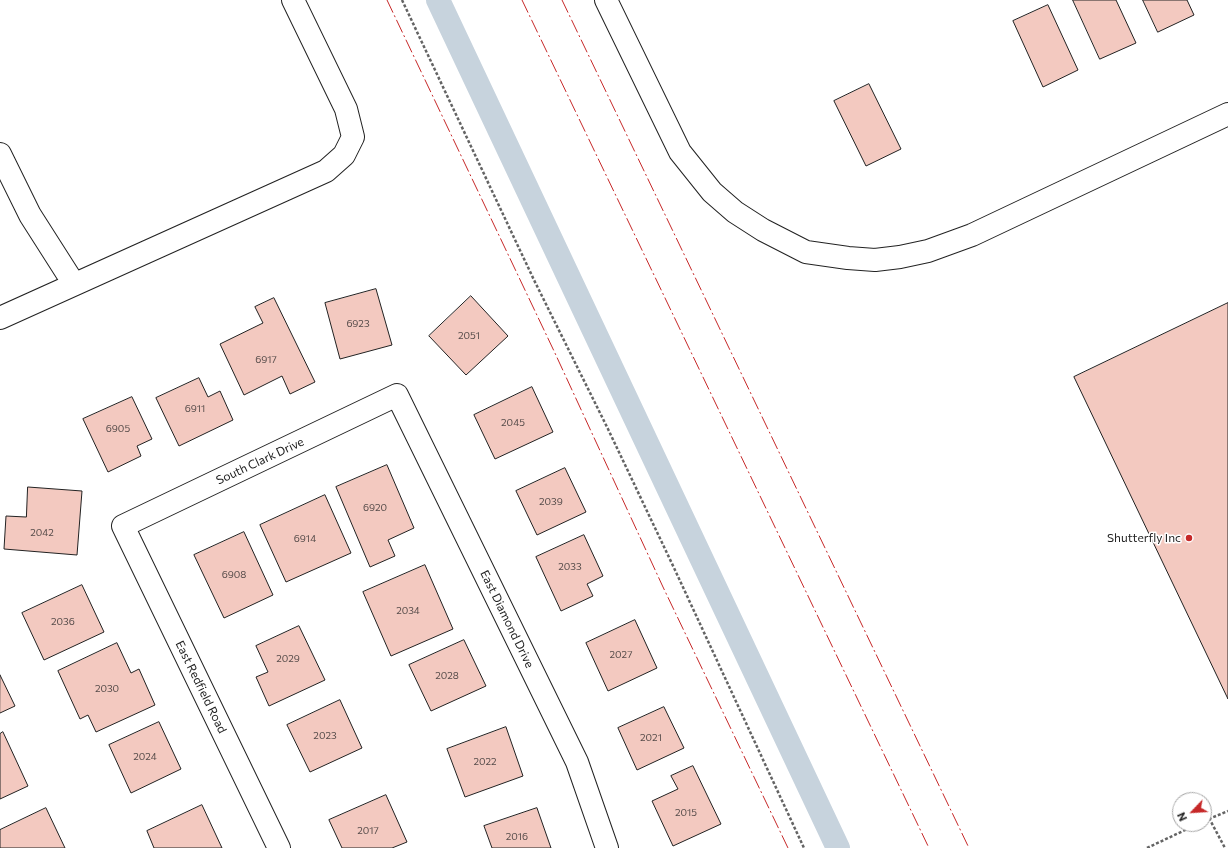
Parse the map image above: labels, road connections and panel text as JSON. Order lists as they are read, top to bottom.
{
  "streets": {
    "street": ["South Clark Drive", "East Diamond Drive", "East Redfield Road"]
  },
  "crossings": [
    ["South Clark Drive", "East Diamond Drive"],
    ["South Clark Drive", "East Redfield Road"]
  ],
  "places": ["Shutterfly Inc"],
  "house_numbers": [
    "6923",
    "2051",
    "6917",
    "6911",
    "2045",
    "6905",
    "2039",
    "6920",
    "2042",
    "6914",
    "2033",
    "6908",
    "2034",
    "2036",
    "2027",
    "2029",
    "2028",
    "2030",
    "2023",
    "2021",
    "2024",
    "2022",
    "2015",
    "2017",
    "2016"
  ],
  "north": "bottom left"
}
